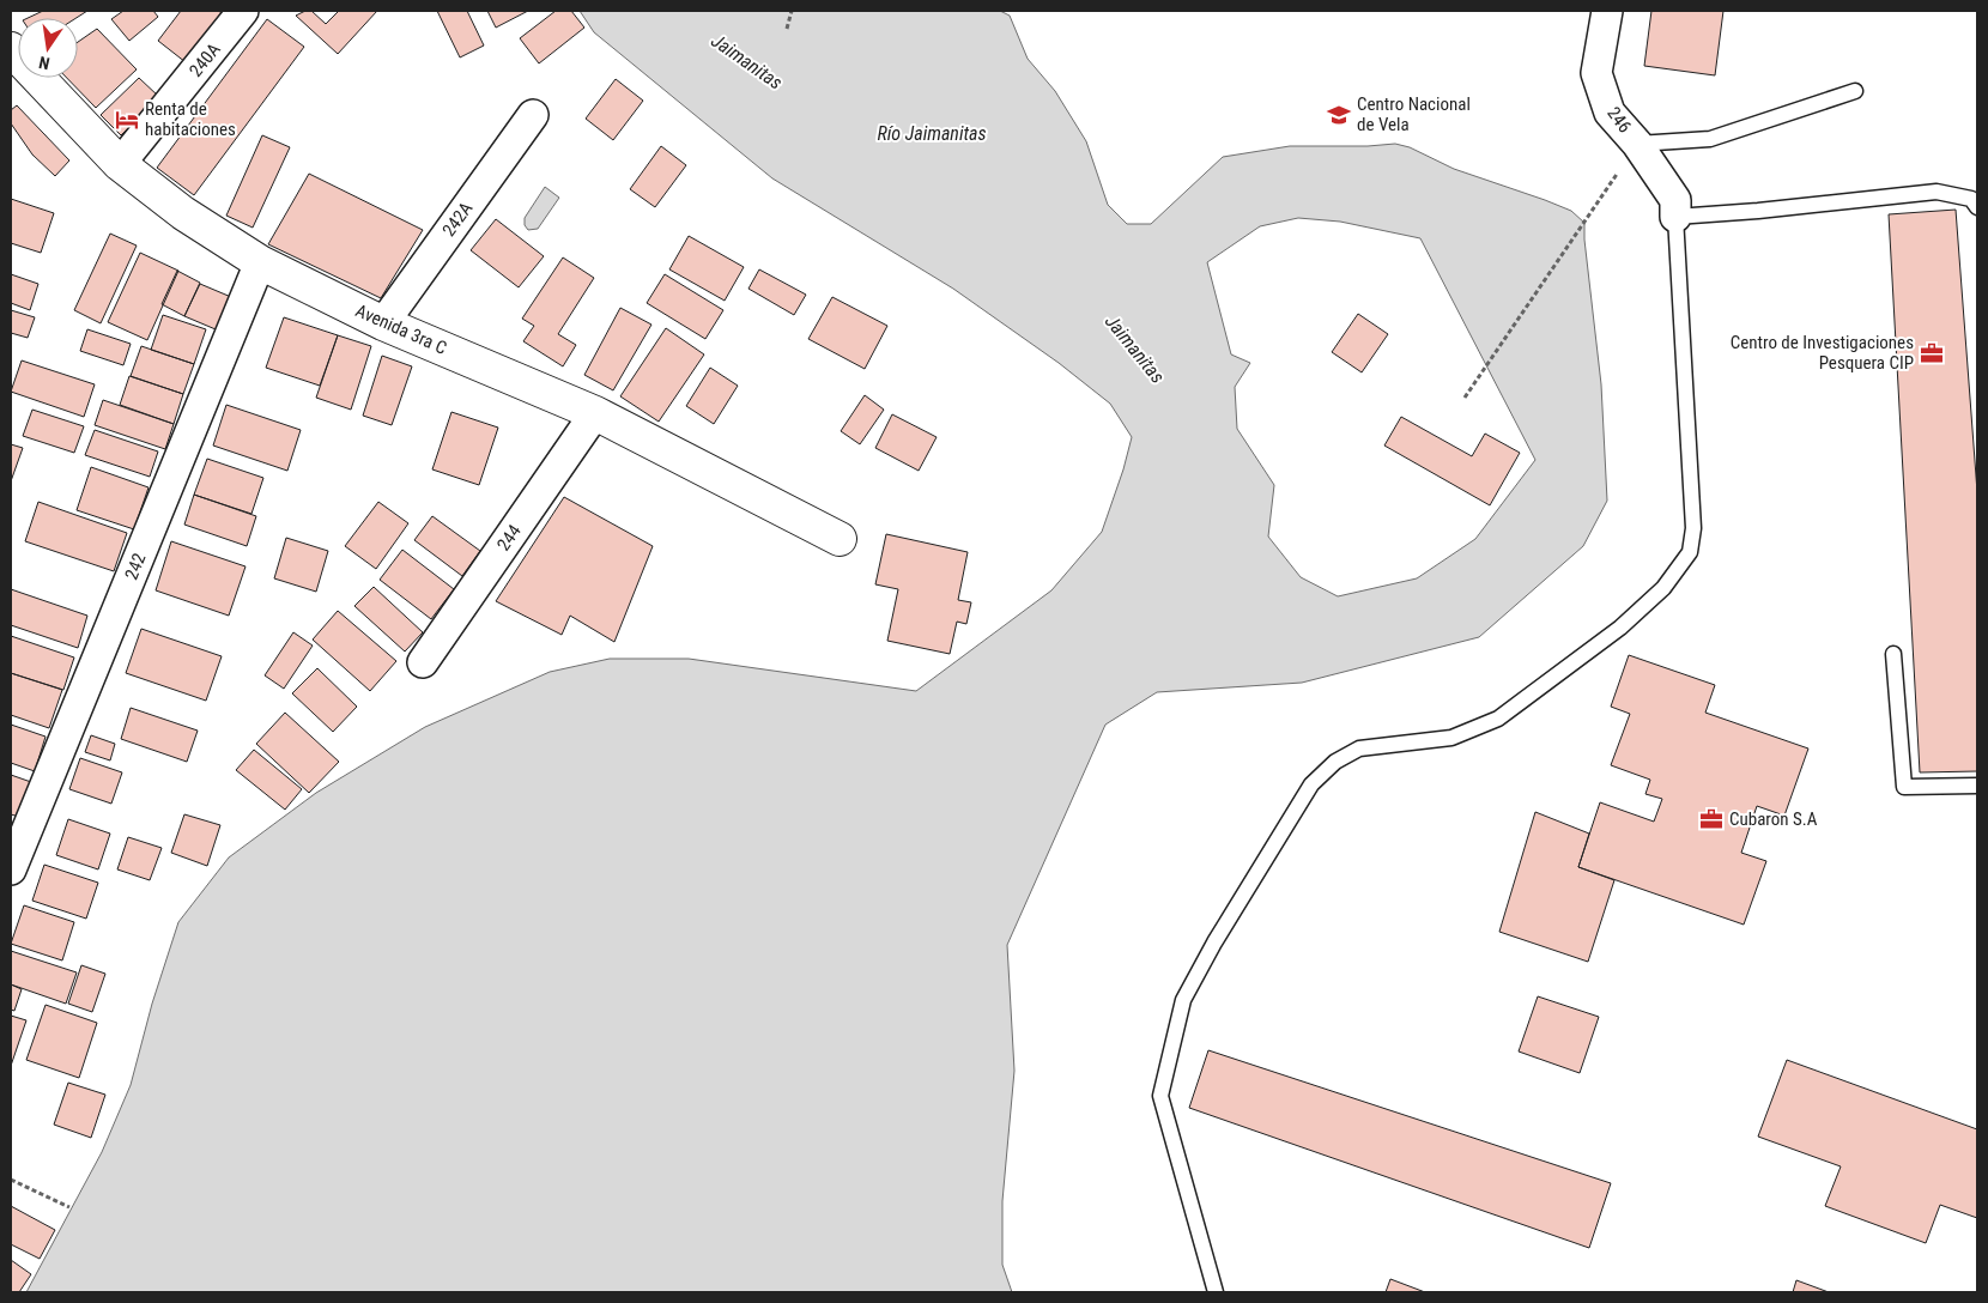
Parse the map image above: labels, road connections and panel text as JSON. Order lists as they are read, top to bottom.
{
  "streets": {
    "street": [
      "240A",
      "246",
      "242A",
      "Avenida 3ra C",
      "244",
      "242"
    ]
  },
  "crossings": [
    ["240A", "Avenida 3ra C"],
    ["242A", "Avenida 3ra C"],
    ["Avenida 3ra C", "244"],
    ["Avenida 3ra C", "242"]
  ],
  "water": ["Jaimanitas", "Río Jaimanitas"],
  "places": {
    "school or university": ["Centro Nacional de Vela"],
    "hotel": ["Renta de habitaciones"],
    "office": ["Centro de Investigaciones Pesquera CIP", "Cubaron S.A"]
  },
  "north": "bottom"
}
